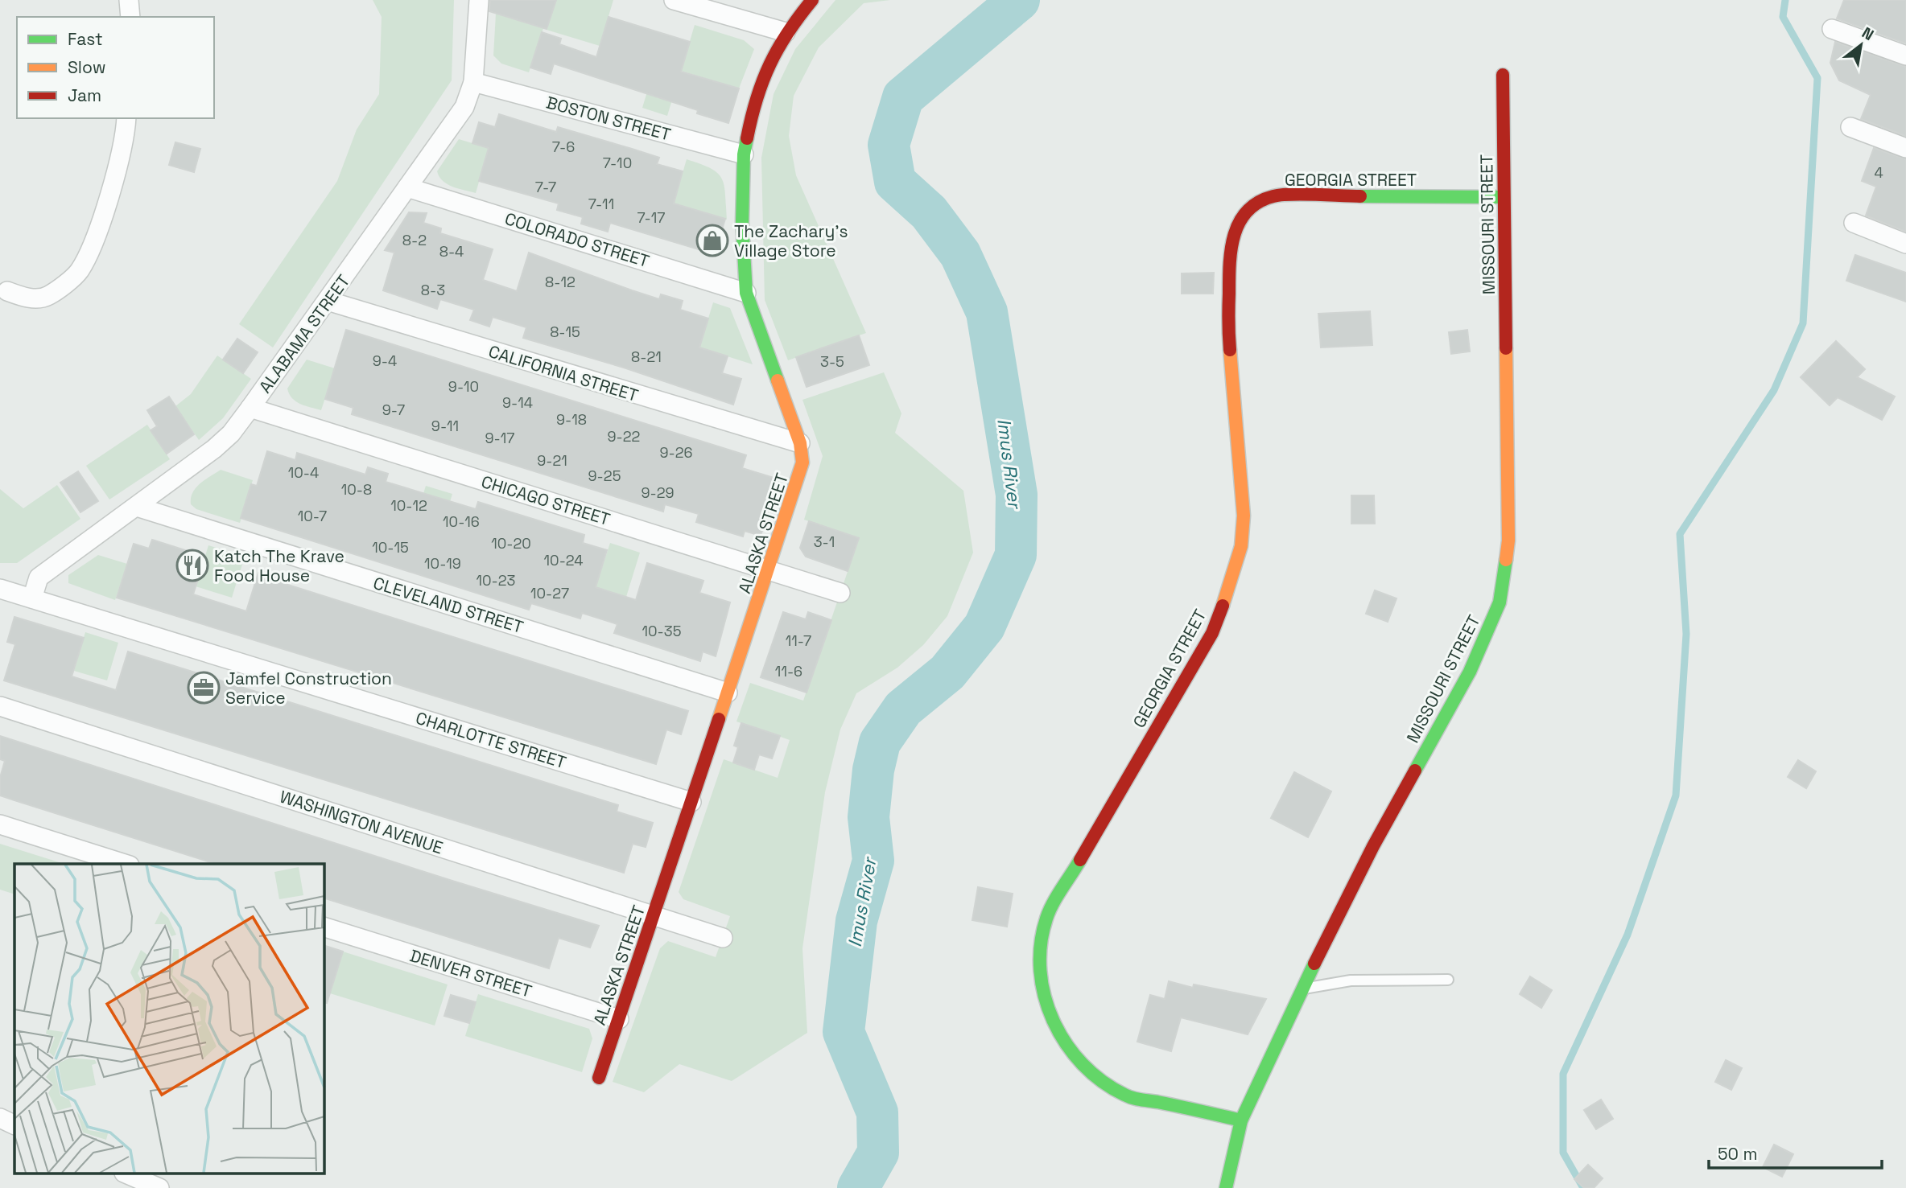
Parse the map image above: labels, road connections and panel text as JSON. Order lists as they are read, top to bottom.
{
  "streets": {
    "street": [
      "BOSTON STREET",
      "GEORGIA STREET",
      "MISSOURI STREET",
      "COLORADO STREET",
      "ALABAMA STREET",
      "CALIFORNIA STREET",
      "CHICAGO STREET",
      "ALASKA STREET",
      "CLEVELAND STREET",
      "CHARLOTTE STREET",
      "WASHINGTON AVENUE",
      "DENVER STREET"
    ]
  },
  "crossings": [
    ["BOSTON STREET", "ALABAMA STREET"],
    ["BOSTON STREET", "ALASKA STREET"],
    ["GEORGIA STREET", "MISSOURI STREET"],
    ["COLORADO STREET", "ALABAMA STREET"],
    ["COLORADO STREET", "ALASKA STREET"],
    ["ALABAMA STREET", "CALIFORNIA STREET"],
    ["ALABAMA STREET", "CHICAGO STREET"],
    ["ALABAMA STREET", "CLEVELAND STREET"],
    ["ALABAMA STREET", "CHARLOTTE STREET"],
    ["CALIFORNIA STREET", "ALASKA STREET"],
    ["CHICAGO STREET", "ALASKA STREET"],
    ["ALASKA STREET", "CLEVELAND STREET"],
    ["ALASKA STREET", "CHARLOTTE STREET"],
    ["ALASKA STREET", "WASHINGTON AVENUE"],
    ["ALASKA STREET", "DENVER STREET"]
  ],
  "water": ["Imus River"],
  "places": {
    "shop": ["The Zachary's Village Store"],
    "restaurant": ["Katch The Krave Food House"],
    "office": ["Jamfel Construction Service"]
  },
  "house_numbers": [
    "7-6",
    "7-10",
    "4",
    "7-7",
    "7-11",
    "7-17",
    "8-2",
    "8-4",
    "8-12",
    "8-3",
    "8-15",
    "8-21",
    "9-4",
    "3-5",
    "9-10",
    "9-14",
    "9-7",
    "9-18",
    "9-11",
    "9-22",
    "9-17",
    "9-26",
    "9-21",
    "10-4",
    "9-25",
    "10-8",
    "9-29",
    "10-12",
    "10-7",
    "10-16",
    "3-1",
    "10-20",
    "10-15",
    "10-24",
    "10-19",
    "10-23",
    "10-27",
    "10-35",
    "11-7",
    "11-6"
  ],
  "legend": ["Fast", "Slow", "Jam"],
  "scale_bar": "50 m",
  "north": "top right"
}
